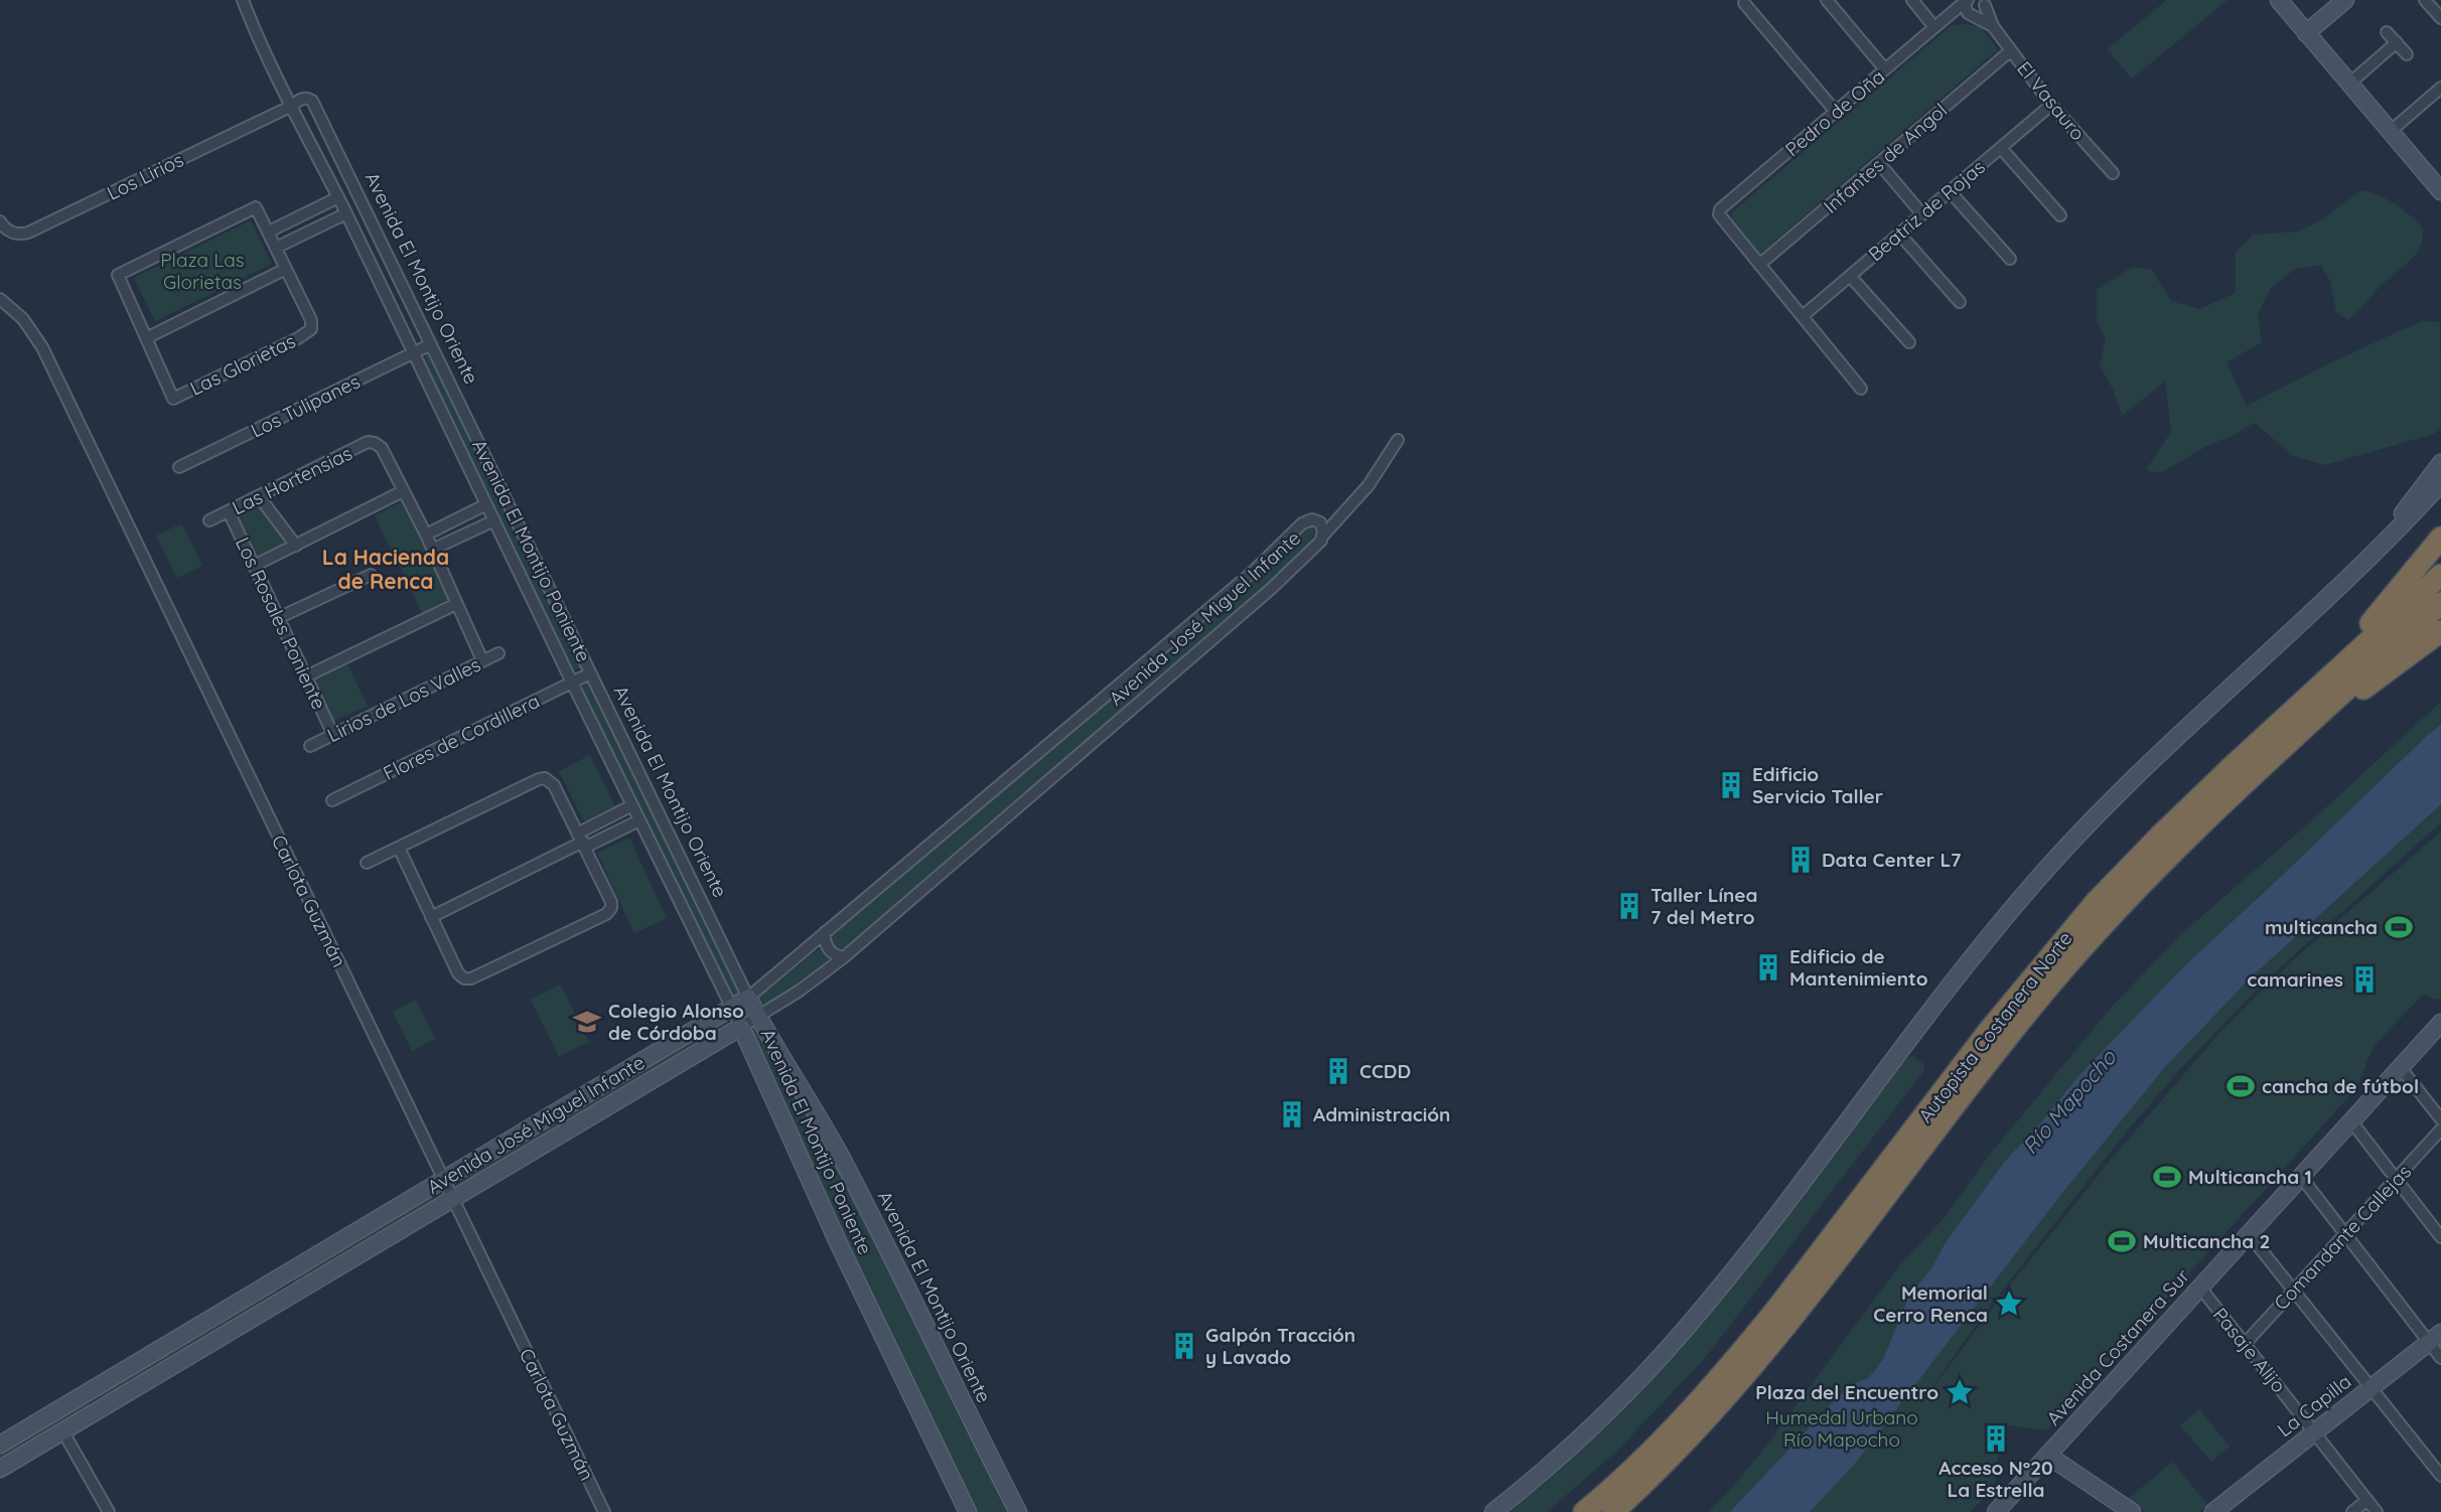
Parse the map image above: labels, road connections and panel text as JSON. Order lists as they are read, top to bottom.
{
  "streets": {
    "highway": ["Autopista Costanera Norte"],
    "street": [
      "El Vasauro",
      "Pedro de Oña",
      "Infantes de Angol",
      "Los Lirios",
      "Beatriz de Rojas",
      "Avenida El Montijo Oriente",
      "Las Glorietas",
      "Los Tulipanes",
      "Las Hortensias",
      "Avenida El Montijo Poniente",
      "Avenida José Miguel Infante",
      "Los Rosales Poniente",
      "Lirios de Los Valles",
      "Flores de Cordillera",
      "Carlota Guzmán",
      "Comandante Callejas",
      "Avenida Costanera Sur",
      "Pasaje Alijo",
      "La Capilla"
    ]
  },
  "crossings": [
    ["El Vasauro", "Pedro de Oña"],
    ["El Vasauro", "Infantes de Angol"],
    ["El Vasauro", "Beatriz de Rojas"],
    ["Pedro de Oña", "Infantes de Angol"],
    ["Los Lirios", "Avenida El Montijo Oriente"],
    ["Los Lirios", "Avenida El Montijo Poniente"],
    ["Avenida El Montijo Oriente", "Los Tulipanes"],
    ["Avenida El Montijo Oriente", "Avenida El Montijo Poniente"],
    ["Avenida El Montijo Oriente", "Avenida José Miguel Infante"],
    ["Avenida El Montijo Oriente", "Flores de Cordillera"],
    ["Los Tulipanes", "Avenida El Montijo Poniente"],
    ["Las Hortensias", "Los Rosales Poniente"],
    ["Avenida El Montijo Poniente", "Avenida José Miguel Infante"],
    ["Avenida El Montijo Poniente", "Flores de Cordillera"],
    ["Avenida José Miguel Infante", "Carlota Guzmán"],
    ["Los Rosales Poniente", "Lirios de Los Valles"],
    ["Comandante Callejas", "Pasaje Alijo"],
    ["Avenida Costanera Sur", "Pasaje Alijo"],
    ["Pasaje Alijo", "La Capilla"]
  ],
  "districts": ["La Hacienda de Renca"],
  "water": ["Río Mapocho"],
  "parks": ["Plaza Las Glorietas", "Humedal Urbano Río Mapocho"],
  "places": {
    "building": [
      "Edificio Servicio Taller",
      "Data Center L7",
      "Taller Línea 7 del Metro",
      "Edificio de Mantenimiento",
      "camarines",
      "CCDD",
      "Administración",
      "Galpón Tracción y Lavado",
      "Acceso N°20 La Estrella"
    ],
    "sports": [
      "multicancha",
      "cancha de fútbol",
      "Multicancha 1",
      "Multicancha 2"
    ],
    "school or university": ["Colegio Alonso de Córdoba"],
    "place": ["Memorial Cerro Renca", "Plaza del Encuentro"]
  }
}
